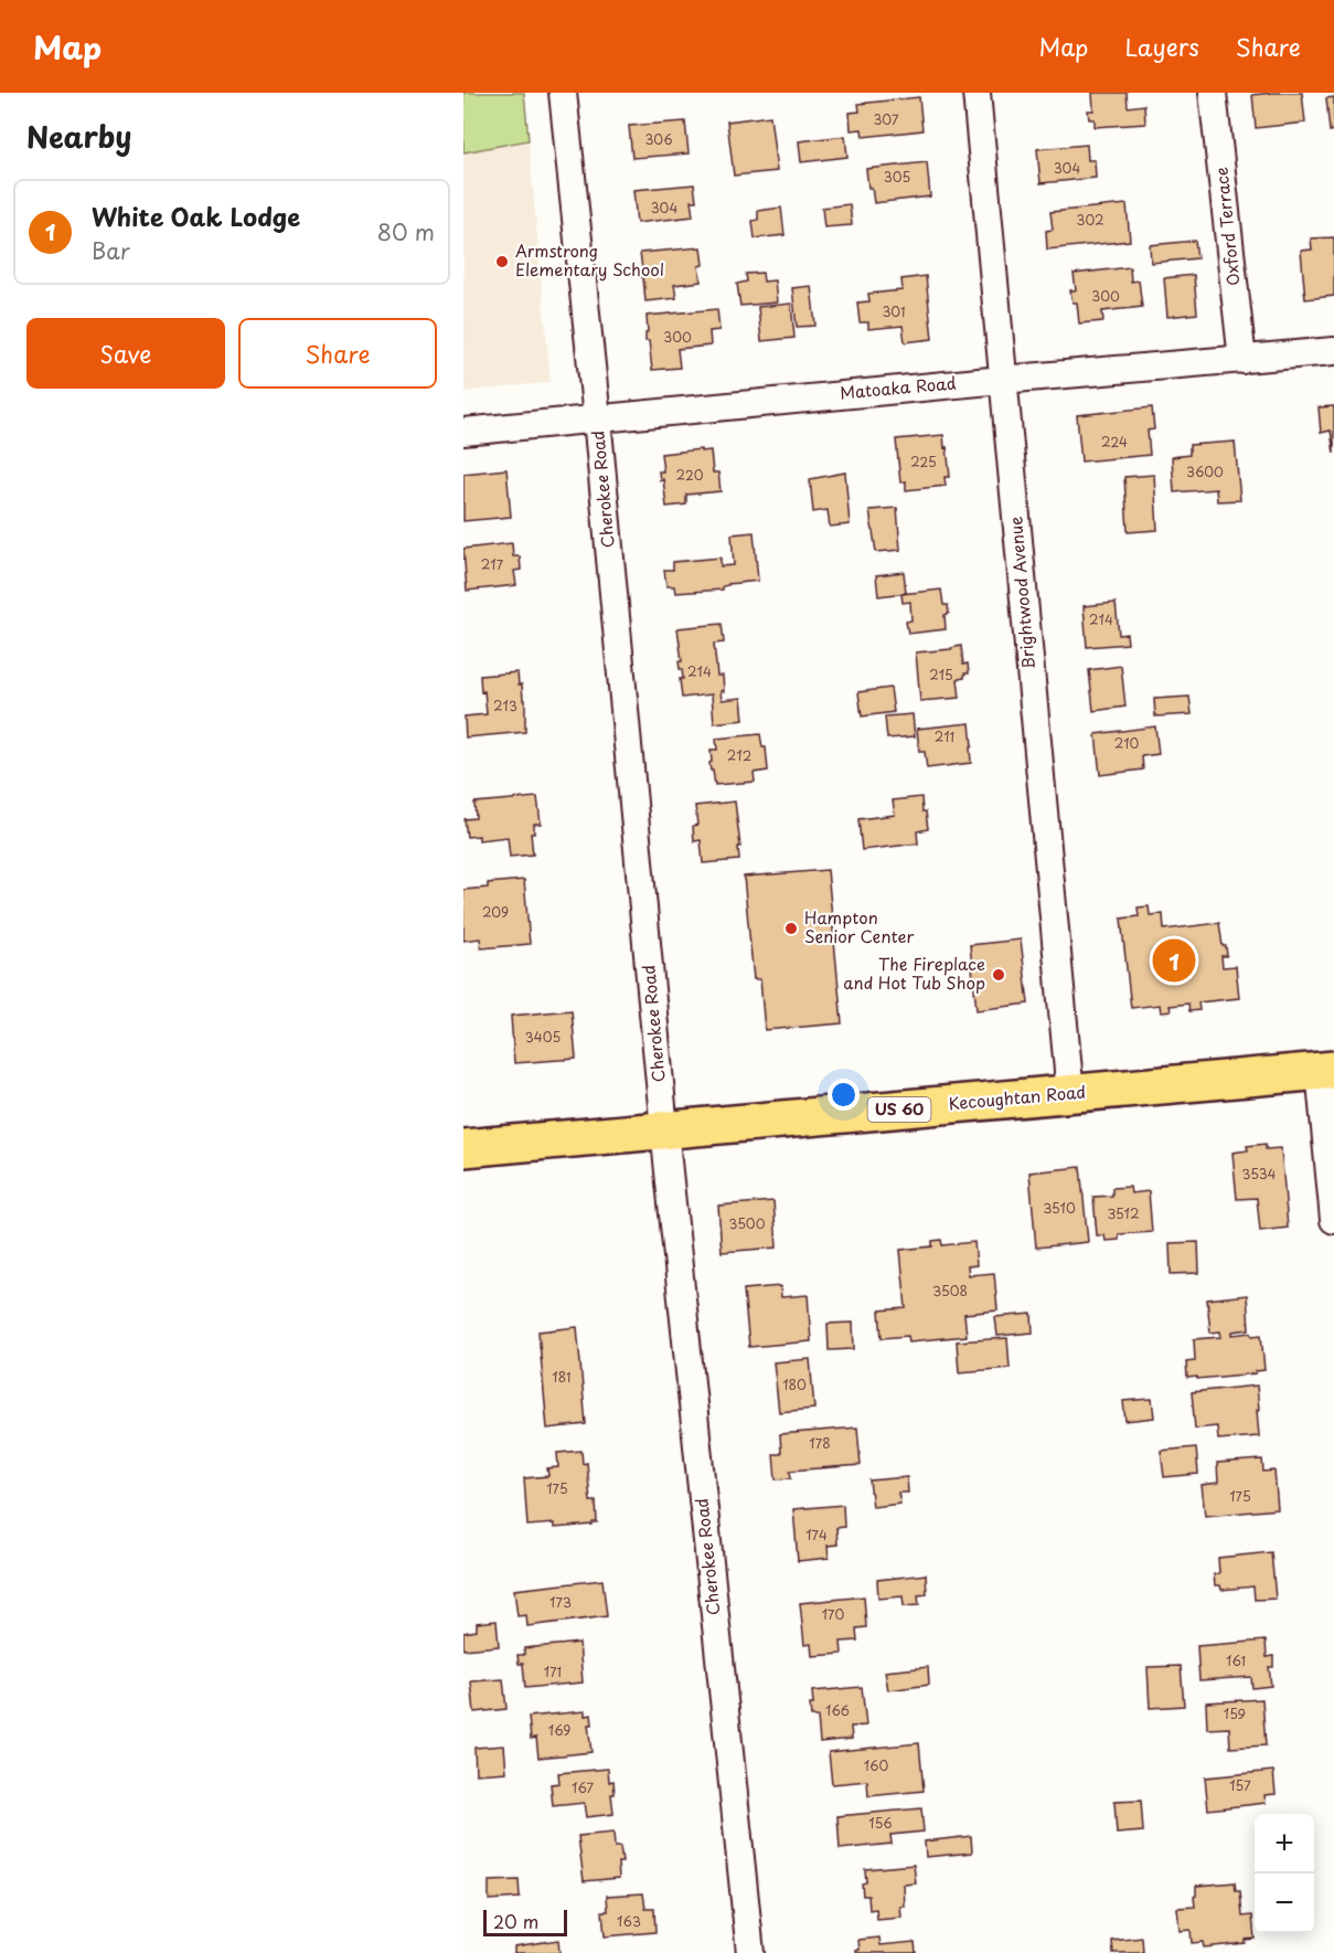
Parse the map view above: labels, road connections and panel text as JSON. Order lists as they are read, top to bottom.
{
  "streets": {
    "main road": ["Kecoughtan Road", "US 60"],
    "street": [
      "Oxford Terrace",
      "Matoaka Road",
      "Cherokee Road",
      "Brightwood Avenue"
    ]
  },
  "crossings": [
    ["Oxford Terrace", "Matoaka Road"],
    ["Matoaka Road", "Cherokee Road"],
    ["Matoaka Road", "Brightwood Avenue"],
    ["Cherokee Road", "Kecoughtan Road"],
    ["Brightwood Avenue", "Kecoughtan Road"]
  ],
  "places": ["Armstrong Elementary School", "Hampton Senior Center", "The Fireplace and Hot Tub Shop"],
  "house_numbers": [
    "307",
    "306",
    "304",
    "305",
    "304",
    "302",
    "300",
    "301",
    "300",
    "224",
    "225",
    "3600",
    "220",
    "217",
    "214",
    "214",
    "215",
    "213",
    "211",
    "210",
    "212",
    "209",
    "3405",
    "3534",
    "3510",
    "3512",
    "3500",
    "3508",
    "181",
    "180",
    "178",
    "175",
    "175",
    "174",
    "173",
    "170",
    "161",
    "171",
    "166",
    "159",
    "169",
    "160",
    "157",
    "167",
    "156",
    "163"
  ],
  "scale_bar": "20 m",
  "page": {
    "header": "Map",
    "nav": ["Map", "Layers", "Share"],
    "heading": "Nearby",
    "list": [
      {
        "mark": "1",
        "name": "White Oak Lodge",
        "note": "Bar",
        "value": "80 m"
      }
    ],
    "buttons": ["Save", "Share"],
    "pins": "1",
    "map_buttons": ["+", "−"],
    "scale": "20 m"
  }
}
